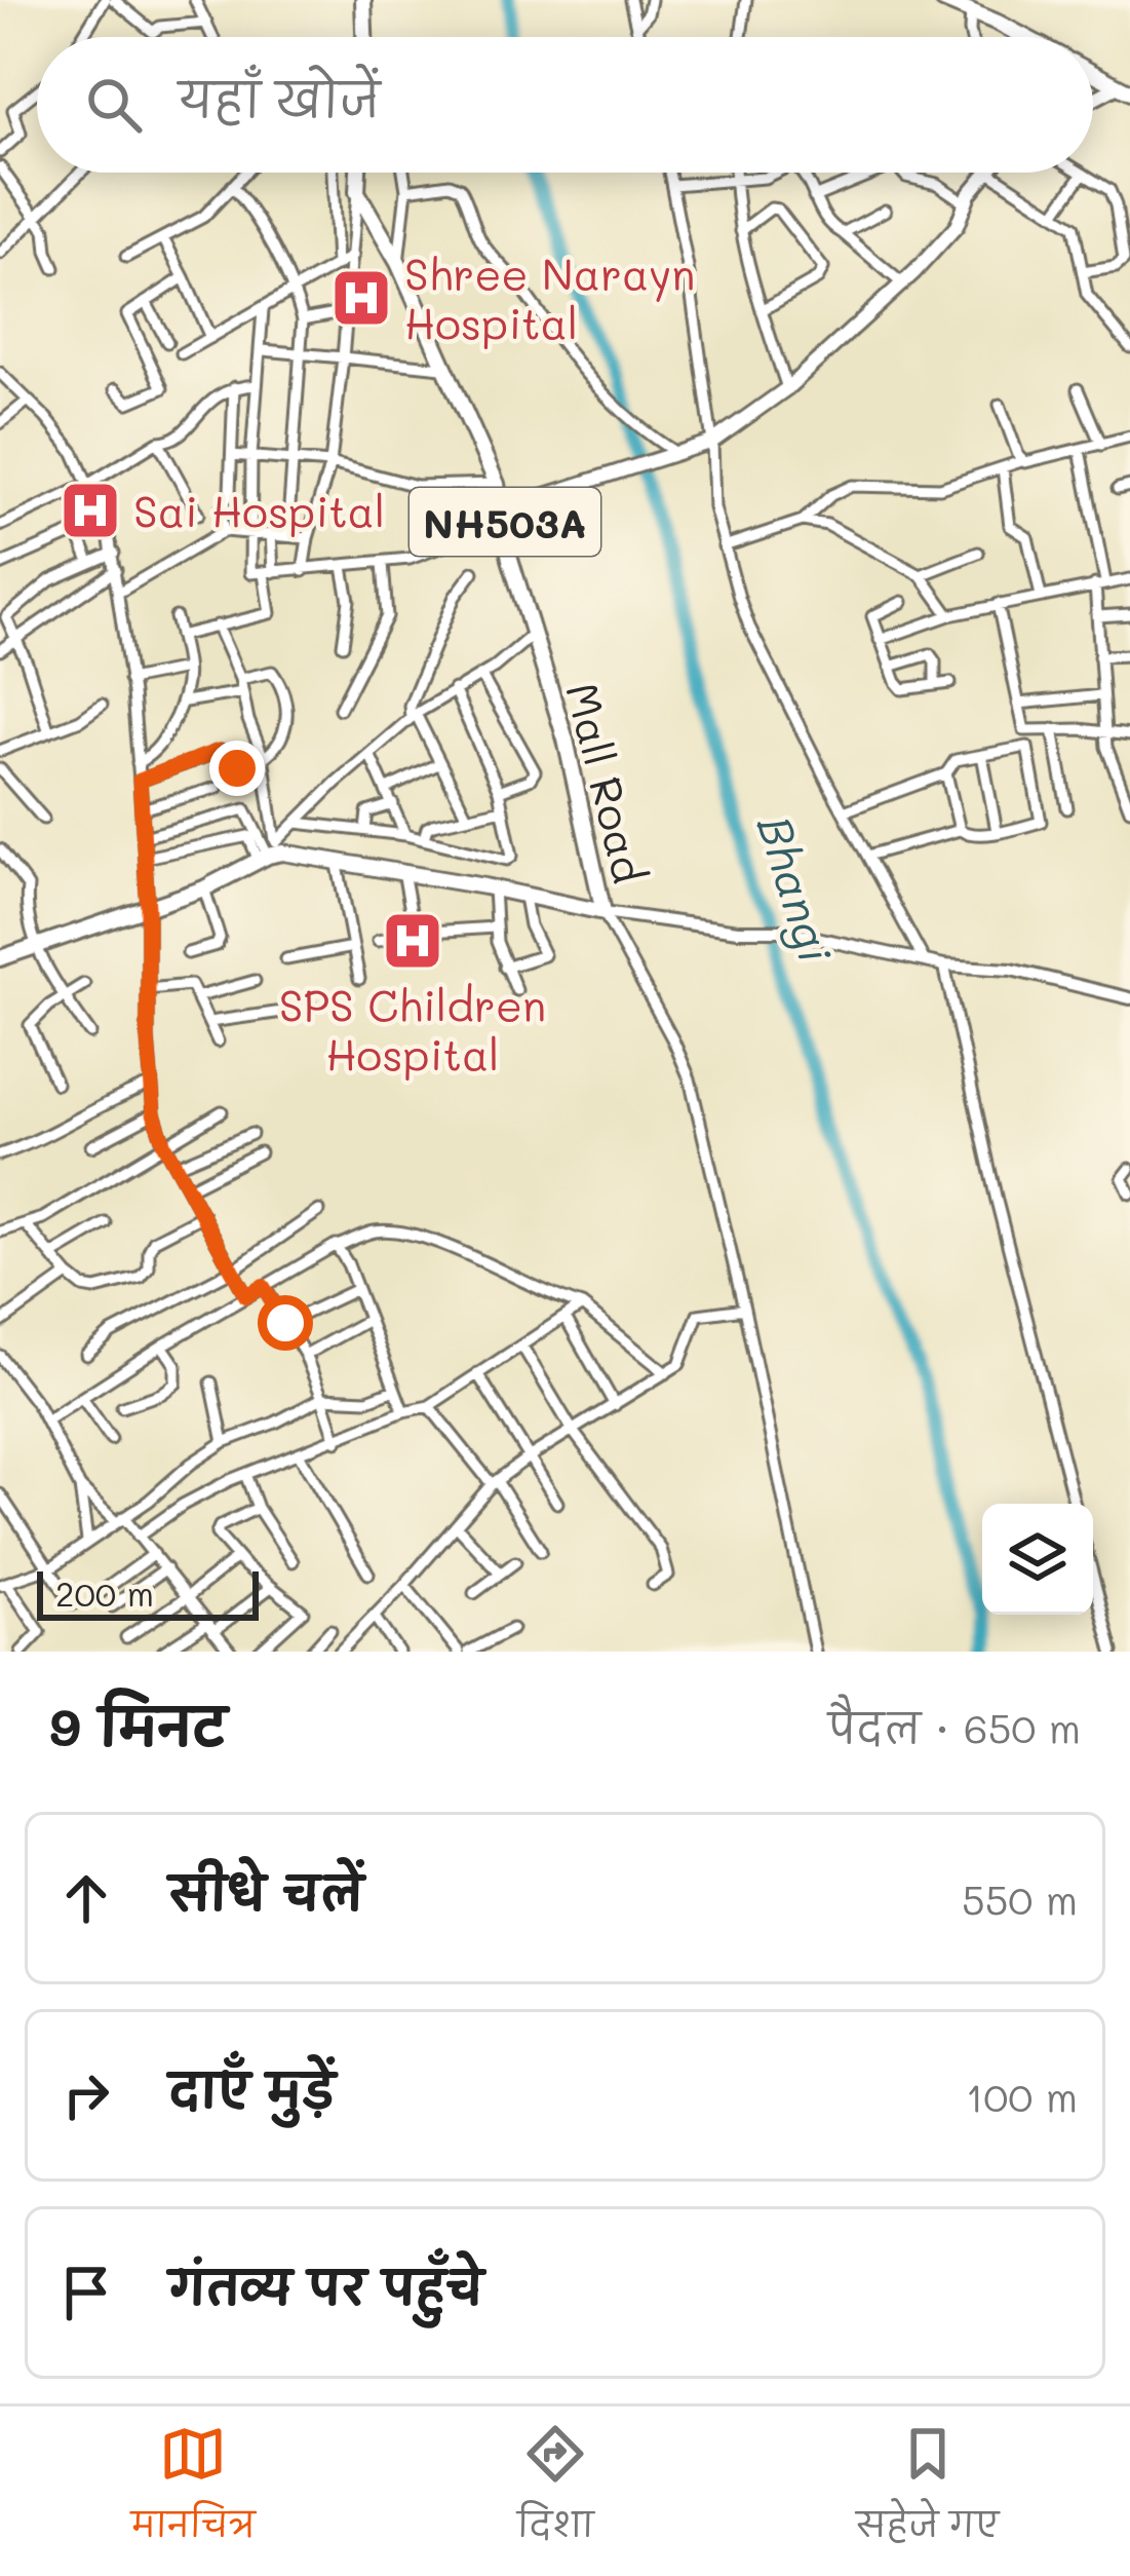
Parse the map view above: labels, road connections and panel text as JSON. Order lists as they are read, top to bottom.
{
  "streets": {
    "main road": ["NH503A", "Mall Road"]
  },
  "water": ["Bhangi"],
  "places": {
    "hospital": ["Shree Narayn Hospital", "Sai Hospital", "SPS Children Hospital"]
  },
  "scale_bar": "200 m",
  "page": {
    "search": "यहाँ खोजें",
    "scale": "200 m",
    "heading": ["9 मिनट", "पैदल · 650 m"],
    "list": [
      ["सीधे चलें", "550 m"],
      ["दाएँ मुड़ें", "100 m"],
      "गंतव्य पर पहुँचे"
    ],
    "nav": ["मानचित्र", "दिशा", "सहेजे गए"]
  }
}
